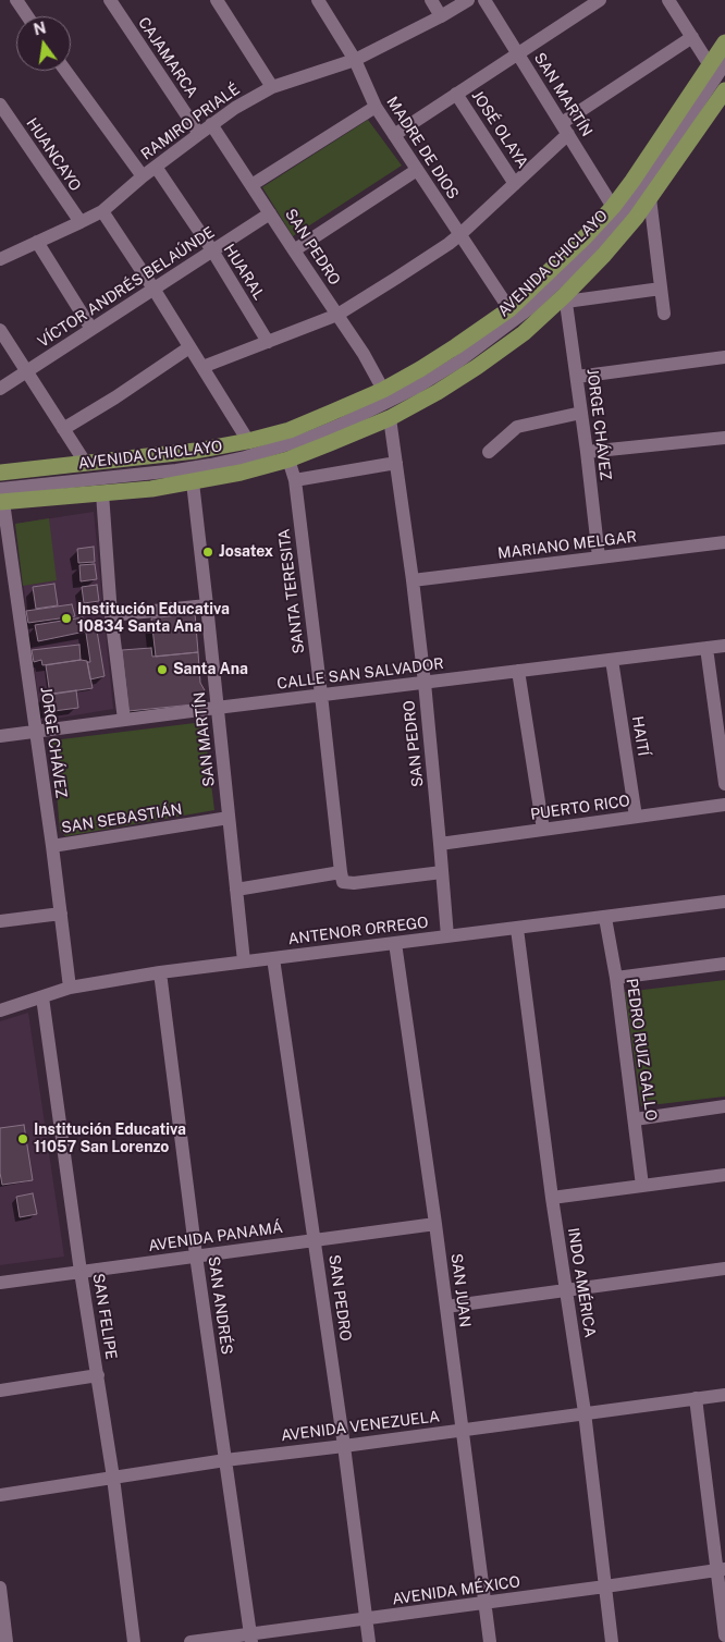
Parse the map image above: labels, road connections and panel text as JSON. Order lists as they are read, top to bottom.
{
  "streets": {
    "main road": ["AVENIDA CHICLAYO"],
    "street": [
      "CAJAMARCA",
      "SAN MARTÍN",
      "RAMIRO PRIALÉ",
      "JOSÉ OLAYA",
      "MADRE DE DIOS",
      "HUANCAYO",
      "SAN PEDRO",
      "HUARAL",
      "VÍCTOR ANDRÉS BELAÚNDE",
      "JORGE CHÁVEZ",
      "MARIANO MELGAR",
      "SANTA TERESITA",
      "CALLE SAN SALVADOR",
      "HAITÍ",
      "PUERTO RICO",
      "SAN SEBASTIÁN",
      "ANTENOR ORREGO",
      "PEDRO RUIZ GALLO",
      "AVENIDA PANAMÁ",
      "INDO AMÉRICA",
      "SAN JUAN",
      "SAN ANDRÉS",
      "SAN FELIPE",
      "AVENIDA VENEZUELA",
      "AVENIDA MÉXICO"
    ]
  },
  "crossings": [
    ["CAJAMARCA", "RAMIRO PRIALÉ"],
    ["SAN MARTÍN", "AVENIDA CHICLAYO"],
    ["SAN MARTÍN", "CALLE SAN SALVADOR"],
    ["SAN MARTÍN", "SAN SEBASTIÁN"],
    ["SAN MARTÍN", "ANTENOR ORREGO"],
    ["RAMIRO PRIALÉ", "MADRE DE DIOS"],
    ["RAMIRO PRIALÉ", "HUANCAYO"],
    ["RAMIRO PRIALÉ", "SAN PEDRO"],
    ["RAMIRO PRIALÉ", "HUARAL"],
    ["MADRE DE DIOS", "AVENIDA CHICLAYO"],
    ["SAN PEDRO", "AVENIDA CHICLAYO"],
    ["SAN PEDRO", "VÍCTOR ANDRÉS BELAÚNDE"],
    ["SAN PEDRO", "MARIANO MELGAR"],
    ["SAN PEDRO", "CALLE SAN SALVADOR"],
    ["SAN PEDRO", "PUERTO RICO"],
    ["SAN PEDRO", "ANTENOR ORREGO"],
    ["SAN PEDRO", "AVENIDA PANAMÁ"],
    ["SAN PEDRO", "AVENIDA VENEZUELA"],
    ["SAN PEDRO", "AVENIDA MÉXICO"],
    ["AVENIDA CHICLAYO", "JORGE CHÁVEZ"],
    ["AVENIDA CHICLAYO", "SANTA TERESITA"],
    ["HUARAL", "VÍCTOR ANDRÉS BELAÚNDE"],
    ["JORGE CHÁVEZ", "MARIANO MELGAR"],
    ["JORGE CHÁVEZ", "CALLE SAN SALVADOR"],
    ["JORGE CHÁVEZ", "SAN SEBASTIÁN"],
    ["JORGE CHÁVEZ", "ANTENOR ORREGO"],
    ["SANTA TERESITA", "CALLE SAN SALVADOR"],
    ["CALLE SAN SALVADOR", "HAITÍ"],
    ["HAITÍ", "PUERTO RICO"],
    ["ANTENOR ORREGO", "PEDRO RUIZ GALLO"],
    ["ANTENOR ORREGO", "INDO AMÉRICA"],
    ["ANTENOR ORREGO", "SAN JUAN"],
    ["ANTENOR ORREGO", "SAN ANDRÉS"],
    ["ANTENOR ORREGO", "SAN FELIPE"],
    ["AVENIDA PANAMÁ", "SAN JUAN"],
    ["AVENIDA PANAMÁ", "SAN ANDRÉS"],
    ["AVENIDA PANAMÁ", "SAN FELIPE"],
    ["INDO AMÉRICA", "AVENIDA VENEZUELA"],
    ["INDO AMÉRICA", "AVENIDA MÉXICO"],
    ["SAN JUAN", "AVENIDA VENEZUELA"],
    ["SAN JUAN", "AVENIDA MÉXICO"],
    ["SAN ANDRÉS", "AVENIDA VENEZUELA"],
    ["SAN ANDRÉS", "AVENIDA MÉXICO"],
    ["SAN FELIPE", "AVENIDA VENEZUELA"]
  ],
  "places": [
    "Josatex",
    "Institución Educativa 10834 Santa Ana",
    "Santa Ana",
    "Institución Educativa 11057 San Lorenzo"
  ],
  "north": "top"
}
